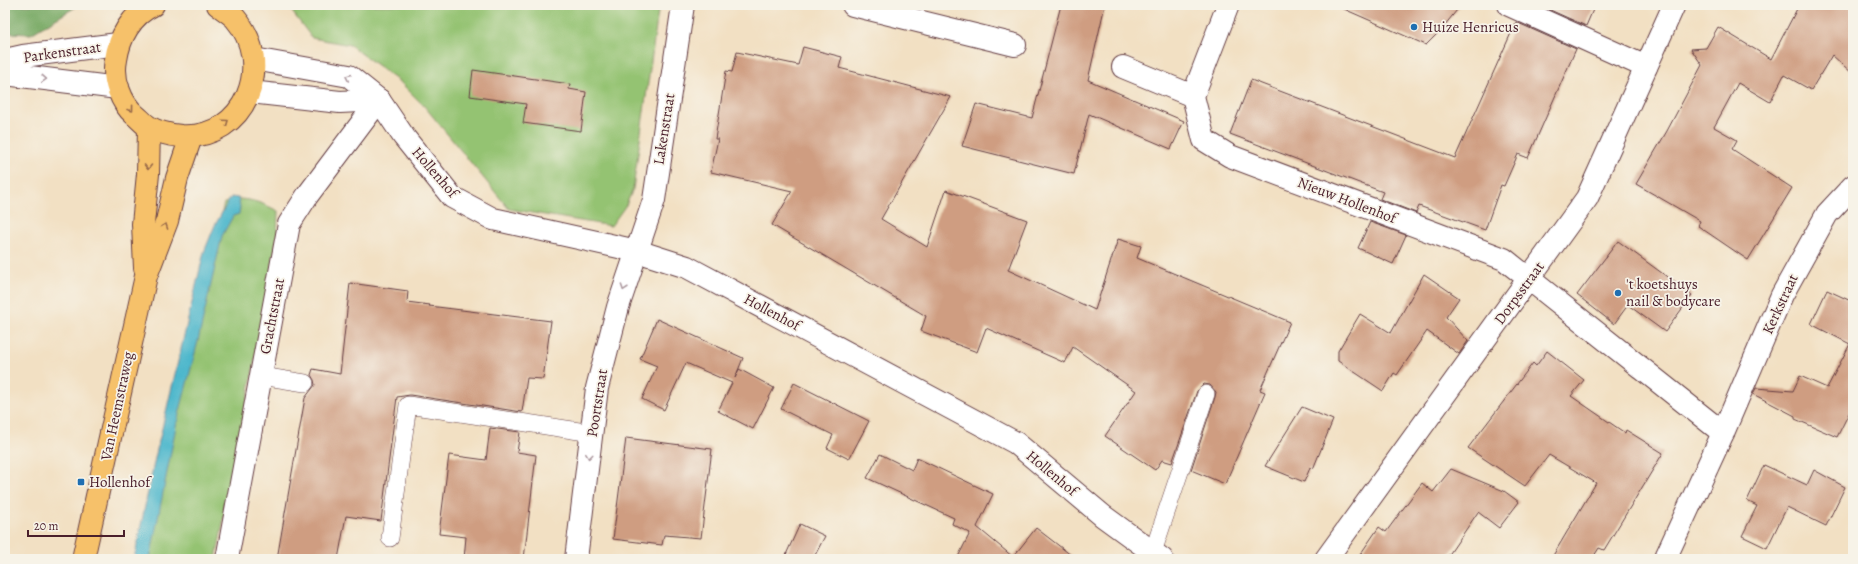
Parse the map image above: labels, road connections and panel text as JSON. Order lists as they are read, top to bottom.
{
  "streets": {
    "main road": ["Van Heemstraweg"],
    "street": [
      "Parkenstraat",
      "Lakenstraat",
      "Hollenhof",
      "Nieuw Hollenhof",
      "Dorpsstraat",
      "Kerkstraat",
      "Grachtstraat",
      "Poortstraat"
    ]
  },
  "crossings": [
    ["Lakenstraat", "Hollenhof"],
    ["Lakenstraat", "Poortstraat"],
    ["Hollenhof", "Grachtstraat"],
    ["Hollenhof", "Poortstraat"],
    ["Nieuw Hollenhof", "Dorpsstraat"]
  ],
  "one_way": ["Poortstraat"],
  "places": {
    "other": ["Huize Henricus", "'t koetshuys nail & bodycare"],
    "transit": ["Hollenhof"]
  },
  "scale_bar": "20 m"
}
